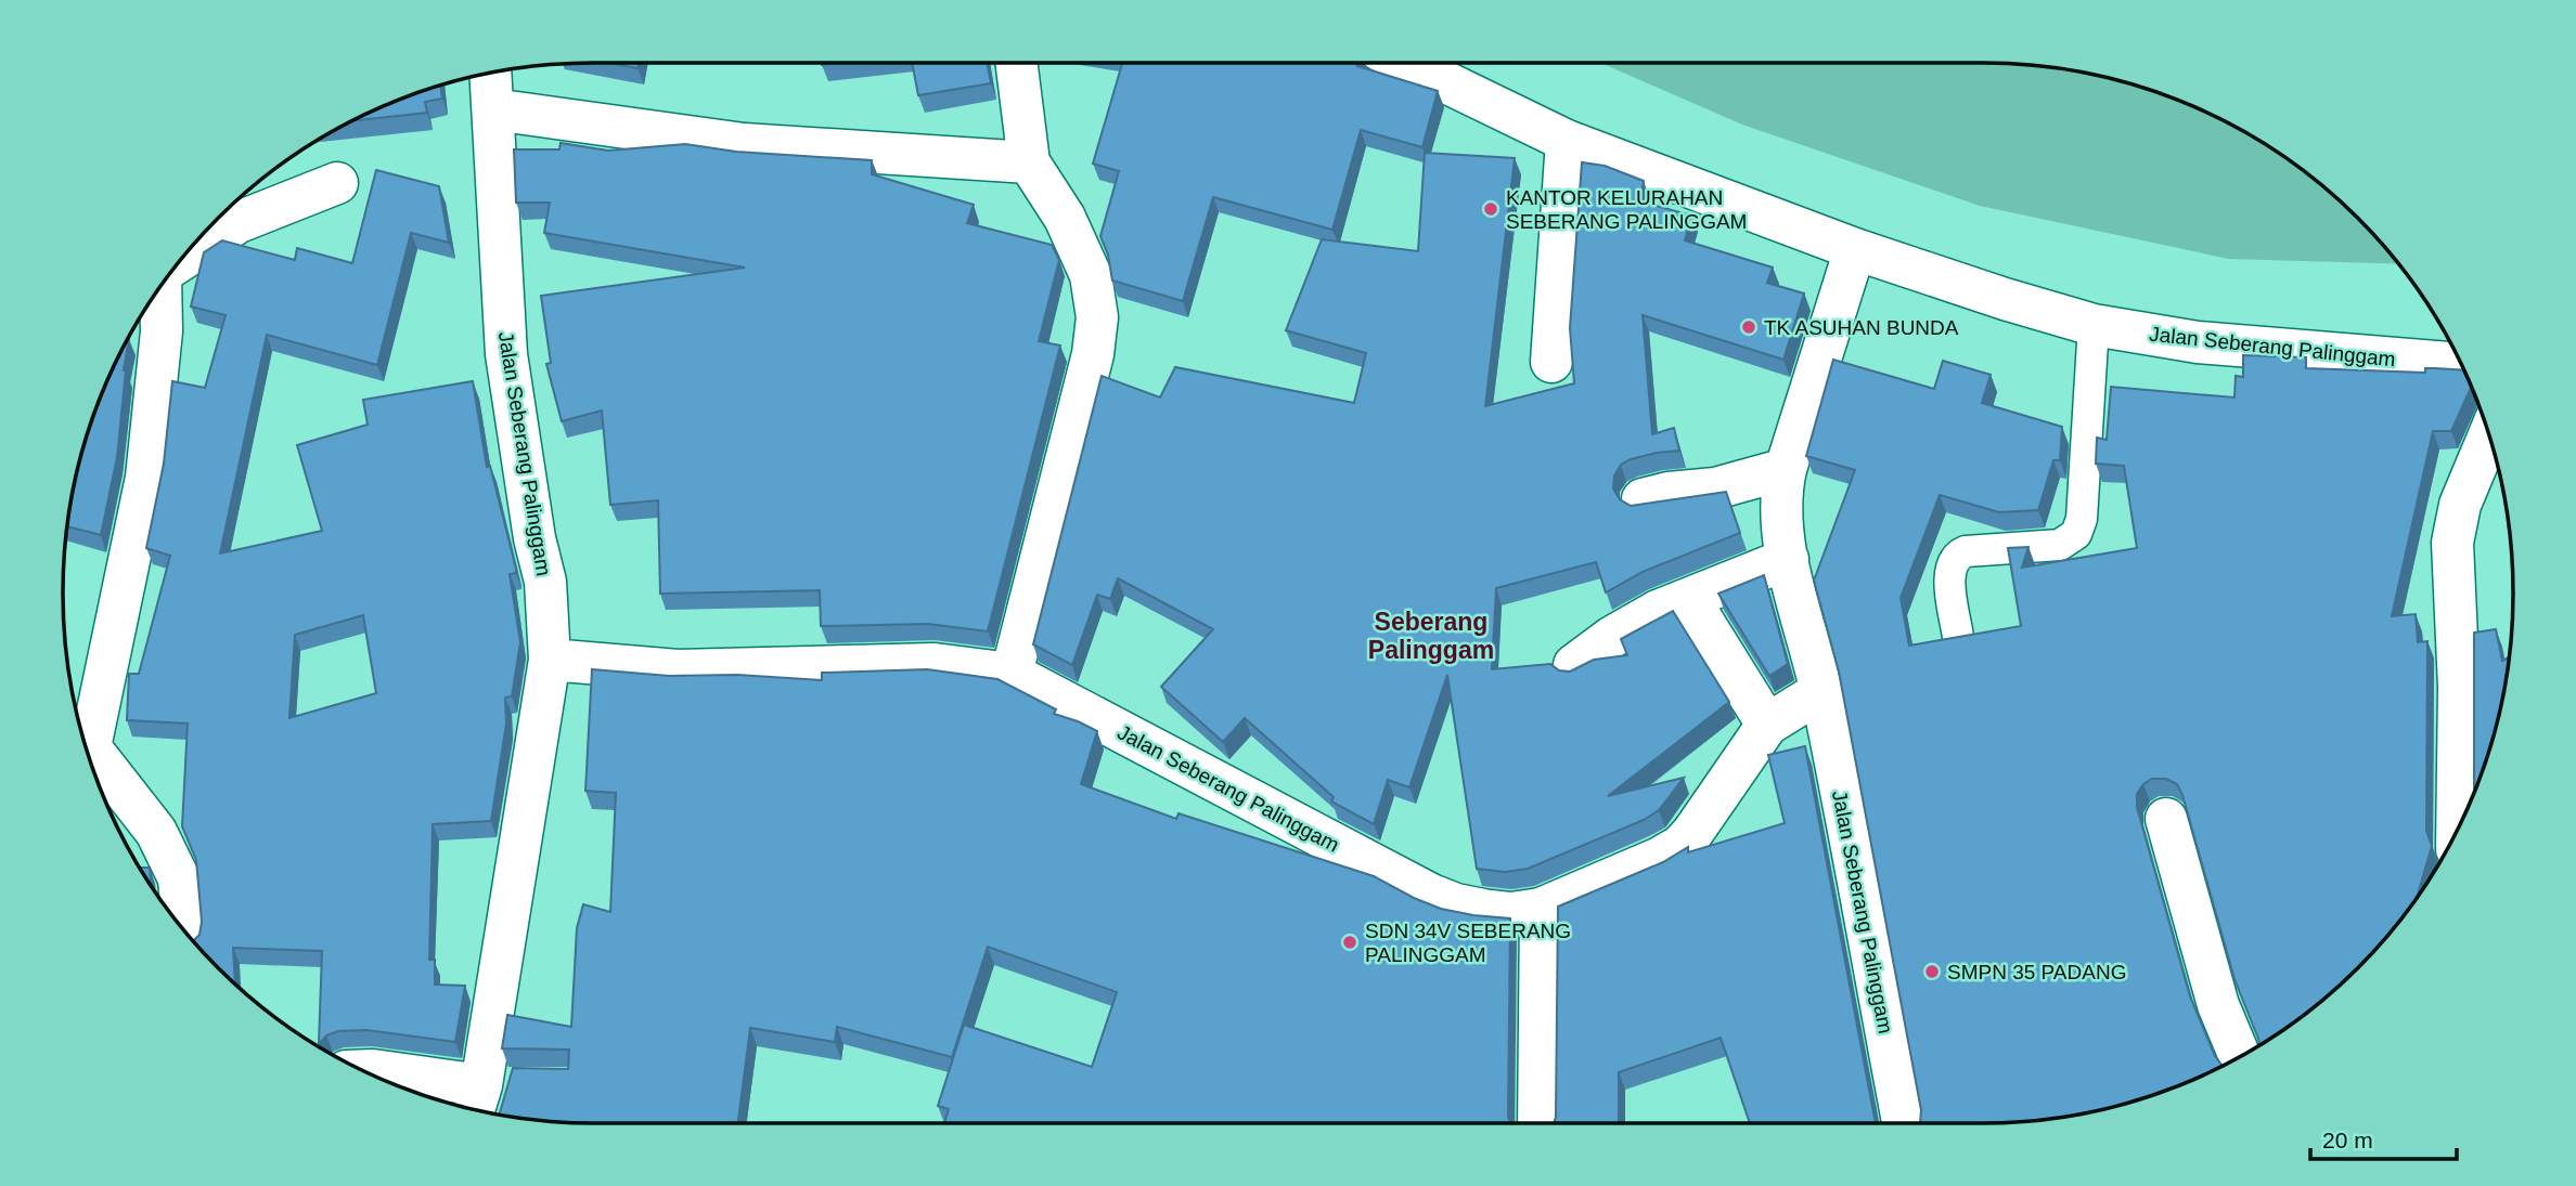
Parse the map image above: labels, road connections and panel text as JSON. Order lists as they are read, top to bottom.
{
  "streets": {
    "street": ["Jalan Seberang Palinggam"]
  },
  "districts": ["Seberang Palinggam"],
  "places": [
    "KANTOR KELURAHAN SEBERANG PALINGGAM",
    "TK ASUHAN BUNDA",
    "SDN 34V SEBERANG PALINGGAM",
    "SMPN 35 PADANG"
  ],
  "scale_bar": "20 m"
}
